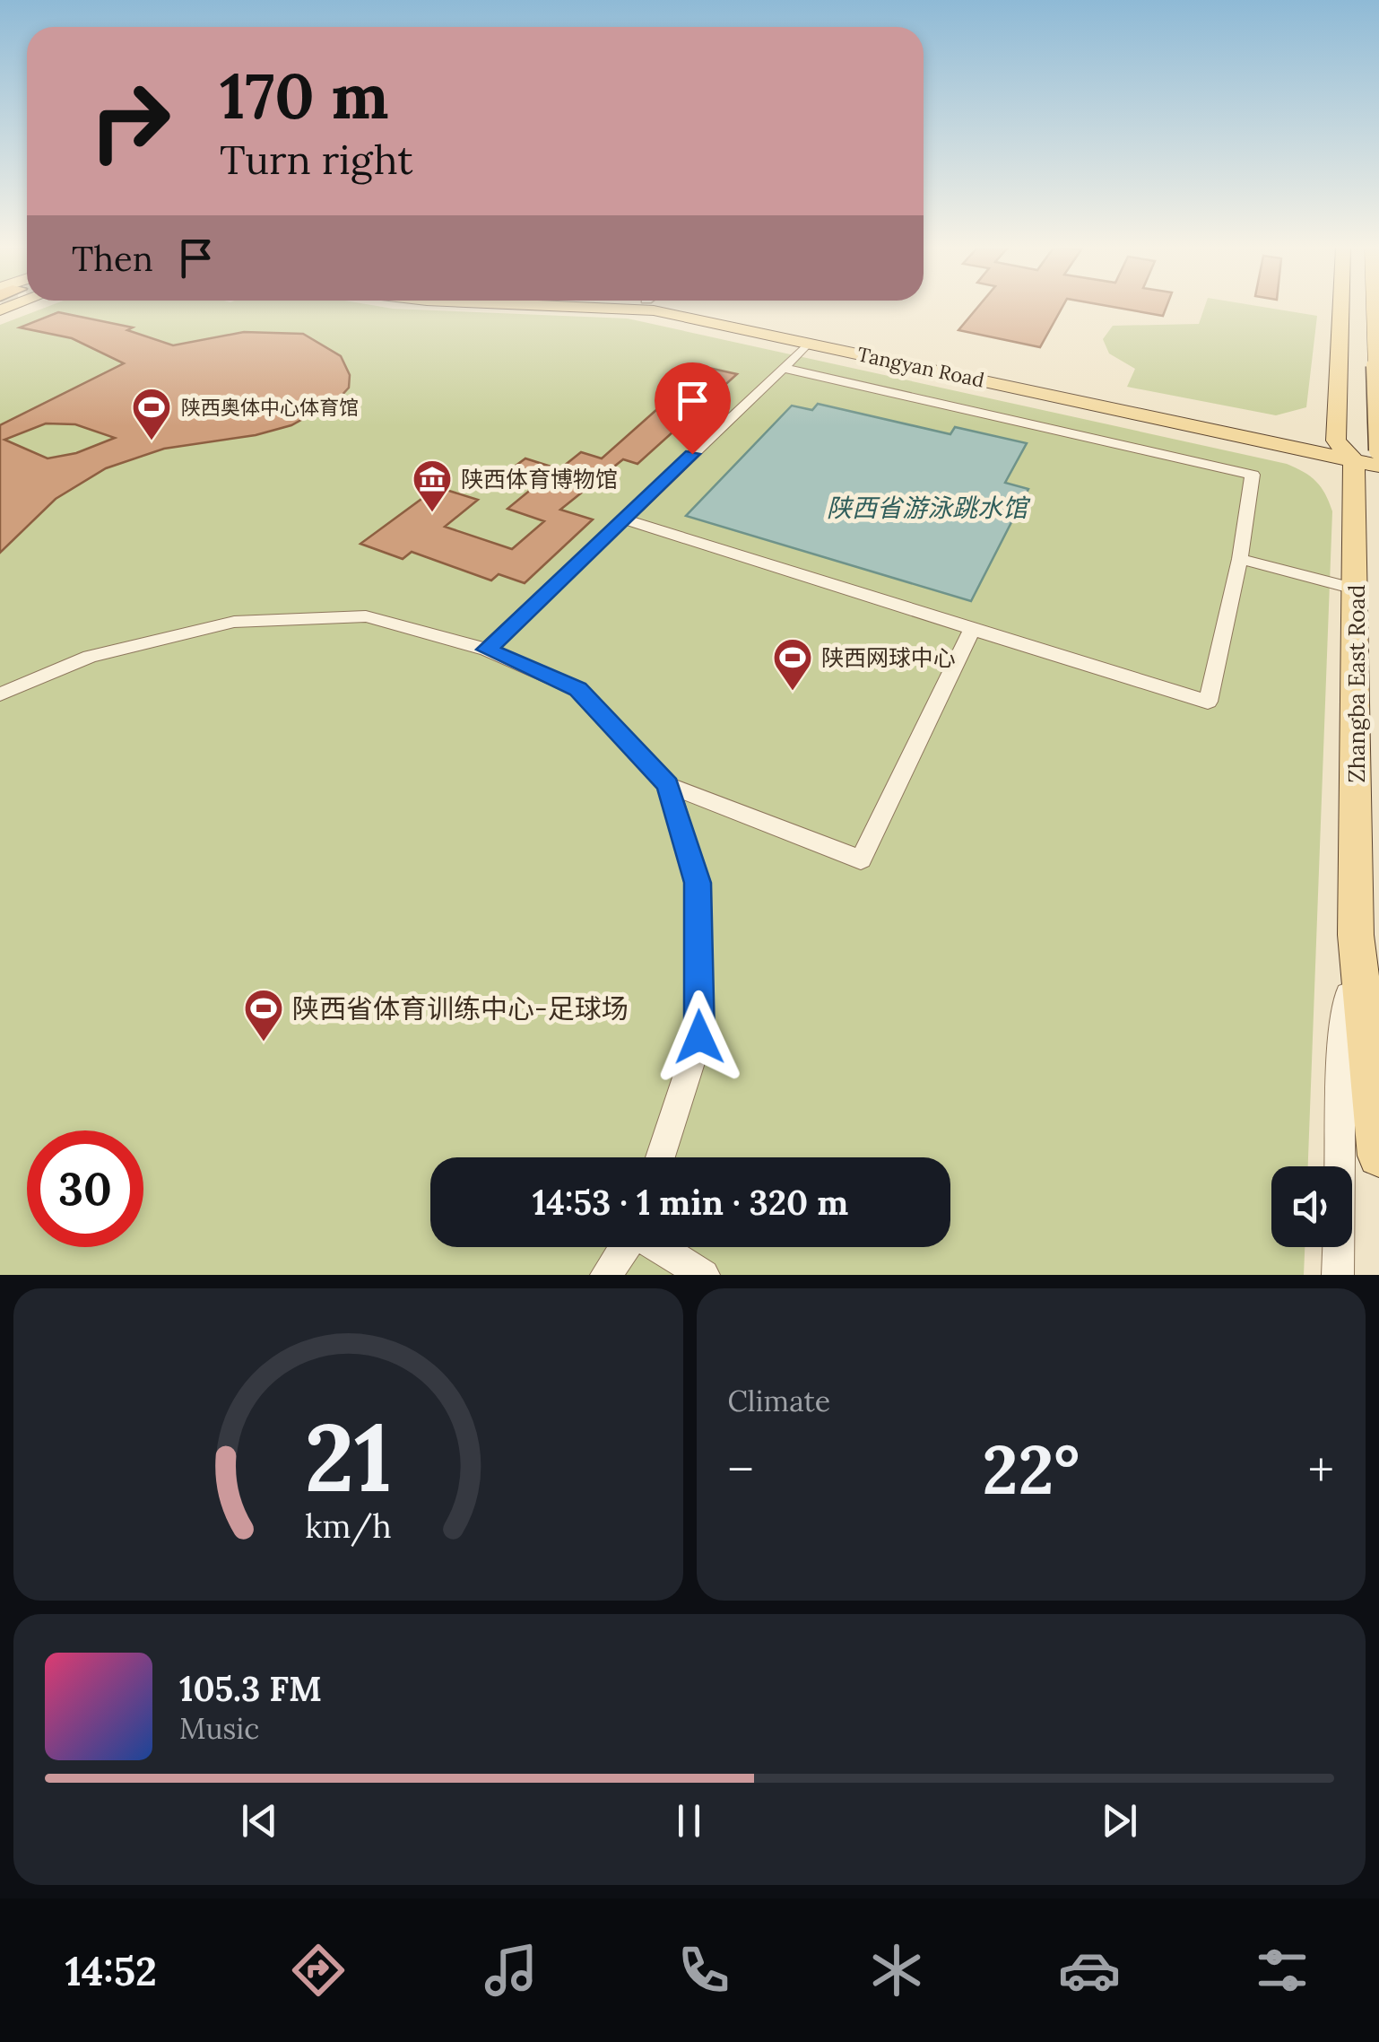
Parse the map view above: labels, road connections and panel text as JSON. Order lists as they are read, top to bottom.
{
  "streets": {
    "main road": ["Tangyan Road", "Zhangba East Road"]
  },
  "crossings": [
    ["Tangyan Road", "Zhangba East Road"]
  ],
  "water": ["陕西省游泳跳水馆"],
  "places": {
    "sports": ["陕西奥体中心体育馆", "陕西网球中心", "陕西省体育训练中心-足球场"],
    "museum": ["陕西体育博物馆"]
  },
  "page": {
    "turn": ["170 m", "Turn right"],
    "then": "Then",
    "limit": "30",
    "trip": "14:53 · 1 min · 320 m",
    "tile": "Climate",
    "heat": ["−", "22°", "+"],
    "song": ["105.3 FM", "Music"],
    "tabs": "14:52",
    "gauge": ["21", "km/h"]
  }
}
